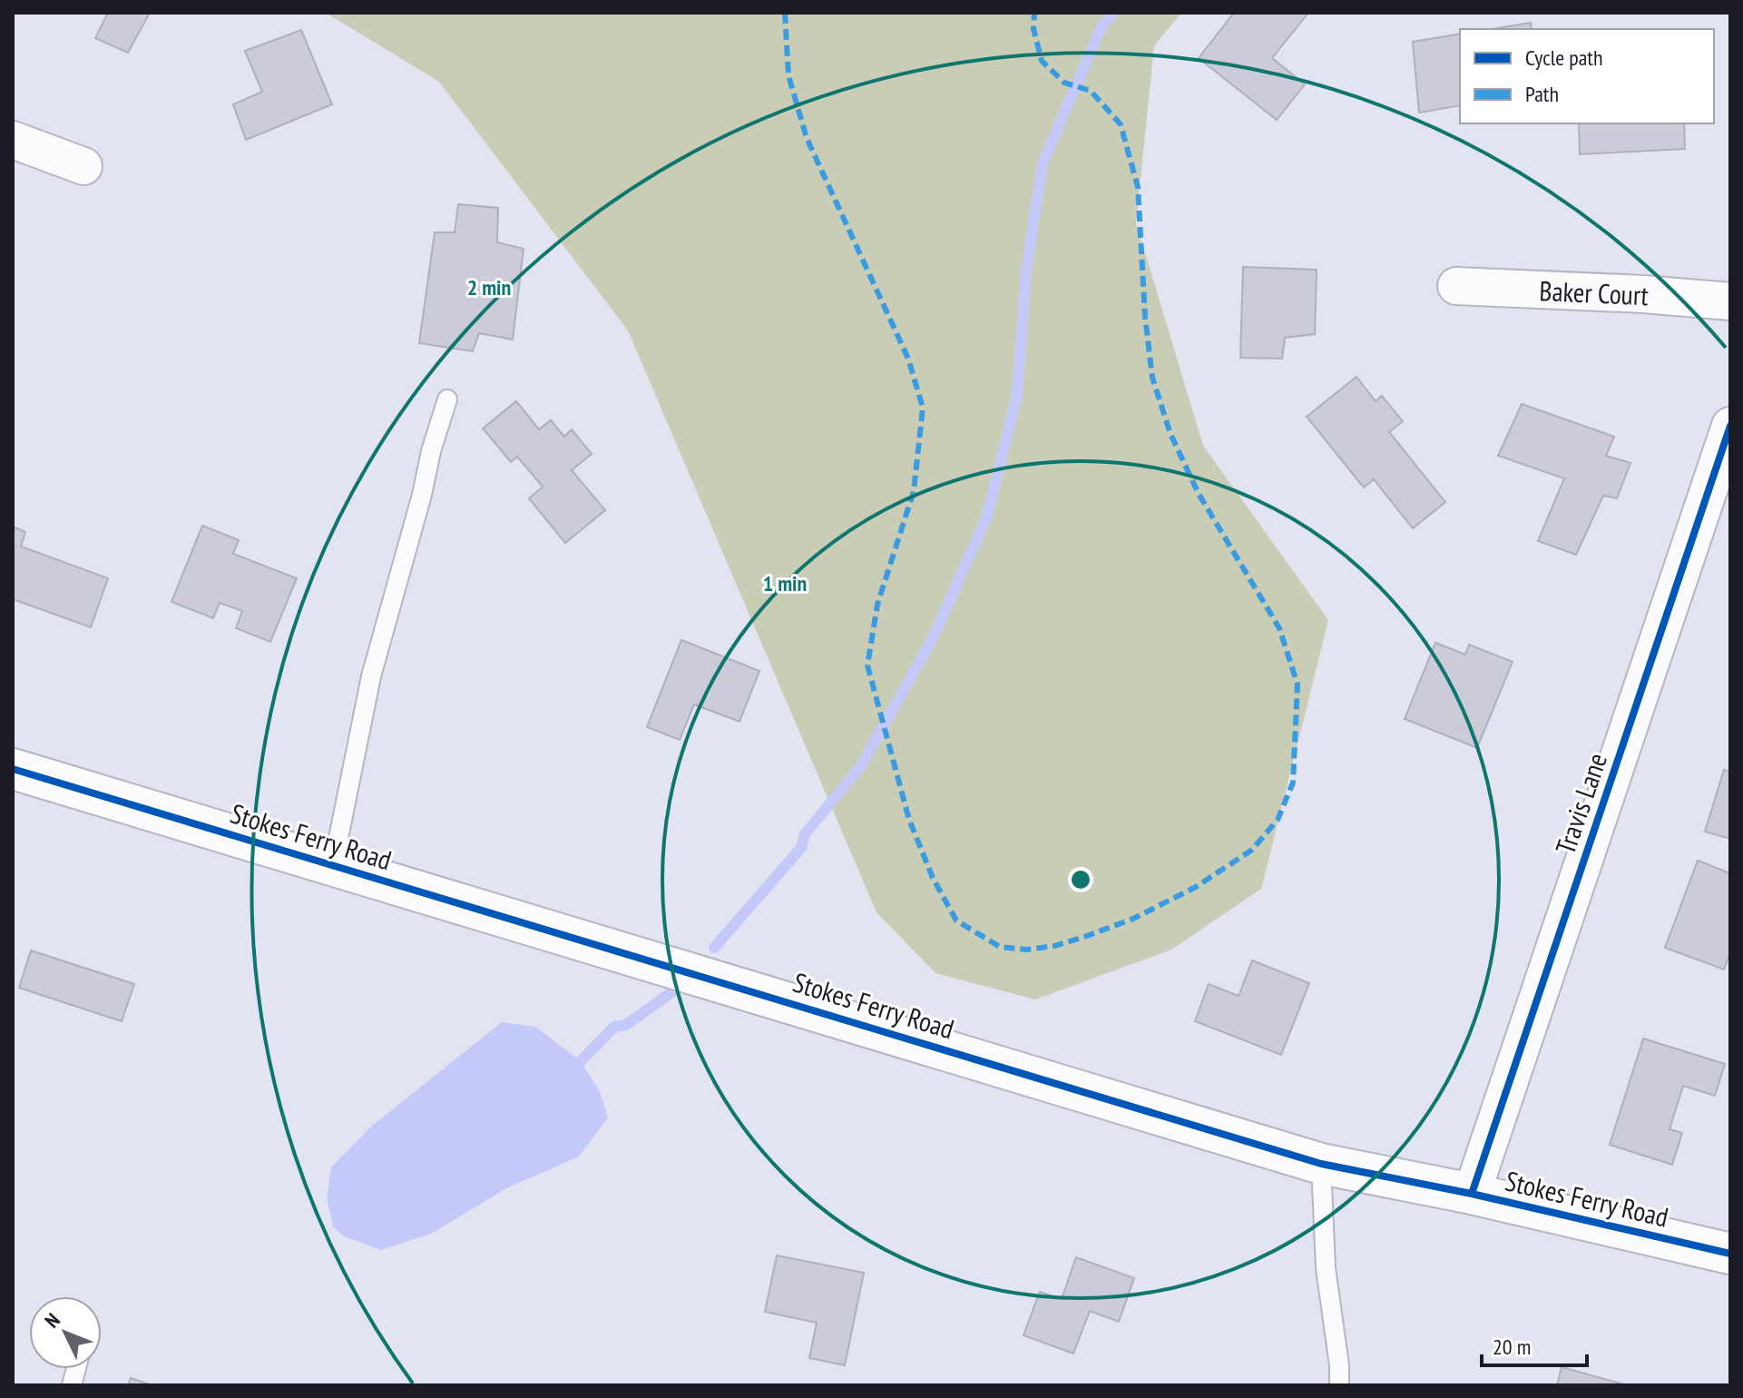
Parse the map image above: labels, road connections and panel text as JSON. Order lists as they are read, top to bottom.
{
  "streets": {
    "street": ["Baker Court", "Travis Lane", "Stokes Ferry Road"]
  },
  "crossings": [
    ["Travis Lane", "Stokes Ferry Road"]
  ],
  "legend": ["Cycle path", "Path"],
  "scale_bar": "20 m",
  "north": "top left",
  "rings": ["2 min", "1 min"]
}
